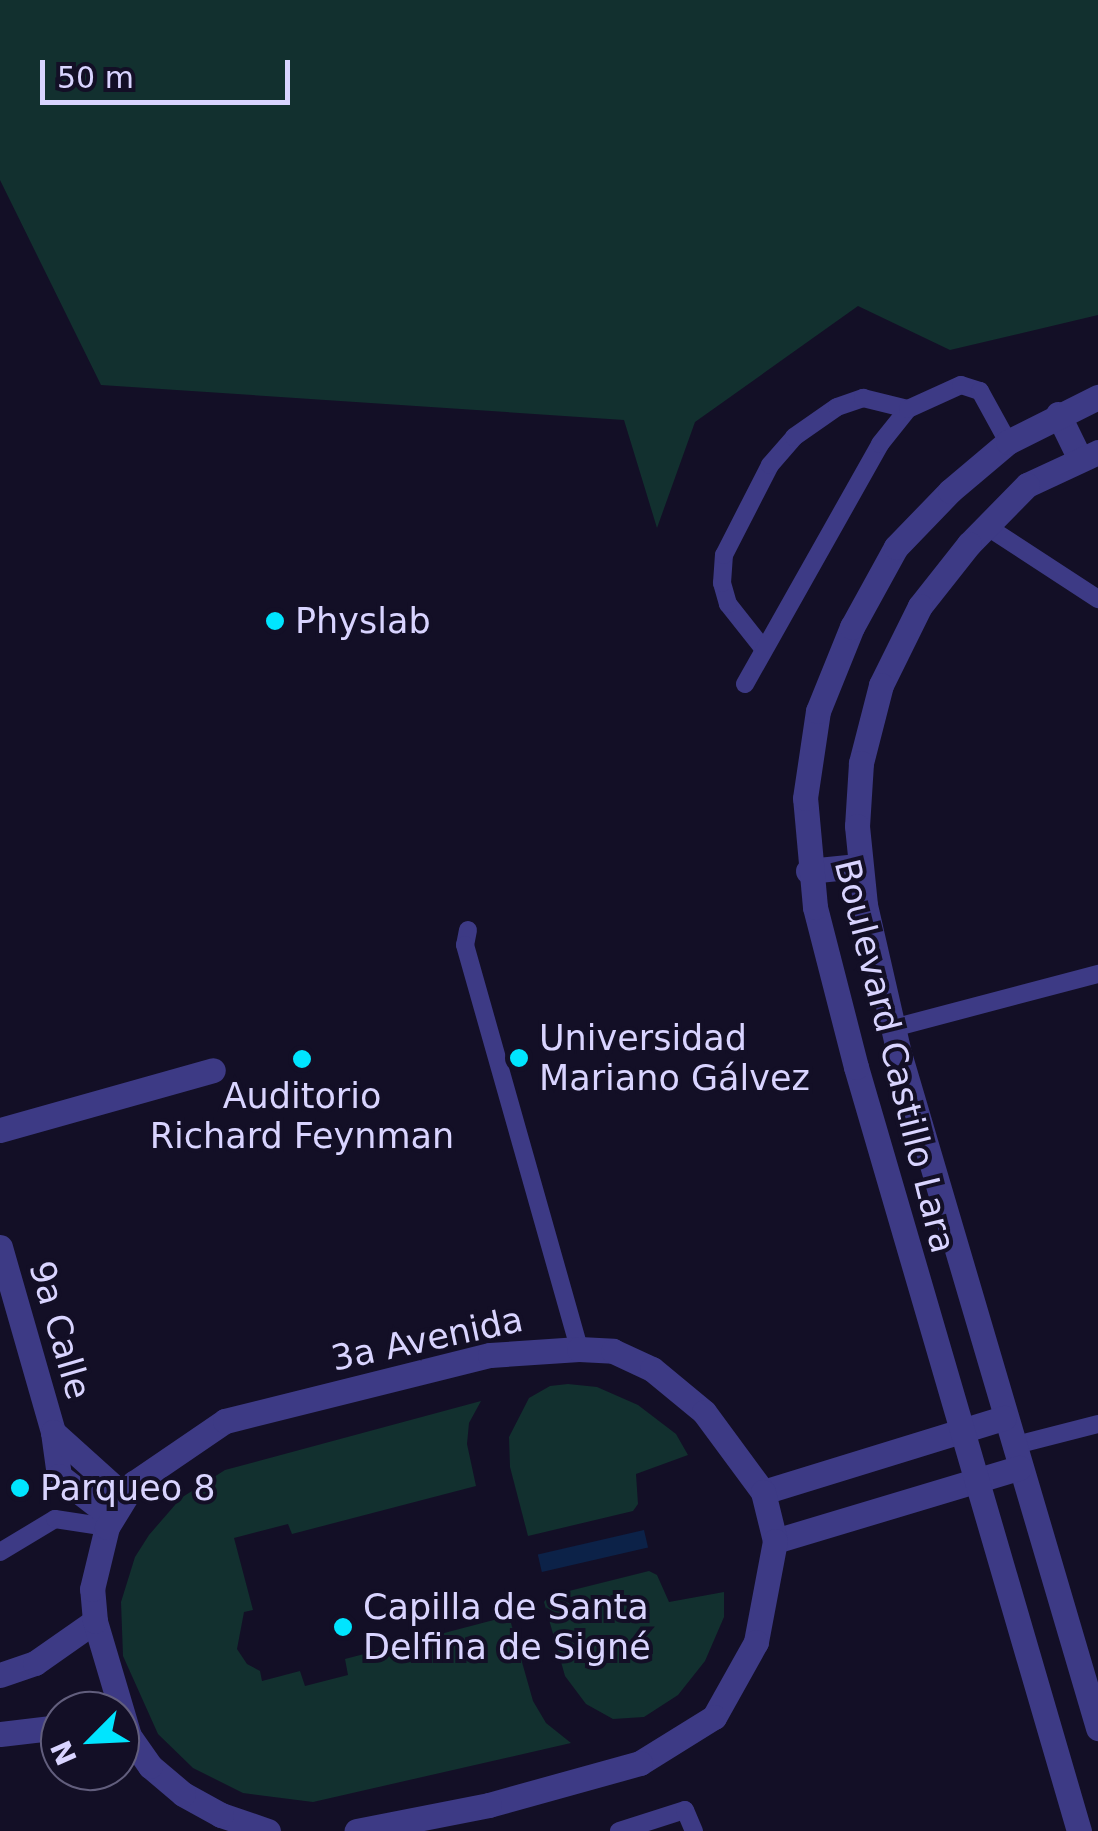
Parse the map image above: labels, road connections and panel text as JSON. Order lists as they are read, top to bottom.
{
  "streets": {
    "street": ["Boulevard Castillo Lara", "9a Calle", "3a Avenida"]
  },
  "crossings": [
    ["9a Calle", "3a Avenida"]
  ],
  "places": [
    "Physlab",
    "Universidad Mariano Gálvez",
    "Auditorio Richard Feynman",
    "Parqueo 8",
    "Capilla de Santa Delfina de Signé"
  ],
  "scale_bar": "50 m",
  "north": "bottom left"
}
